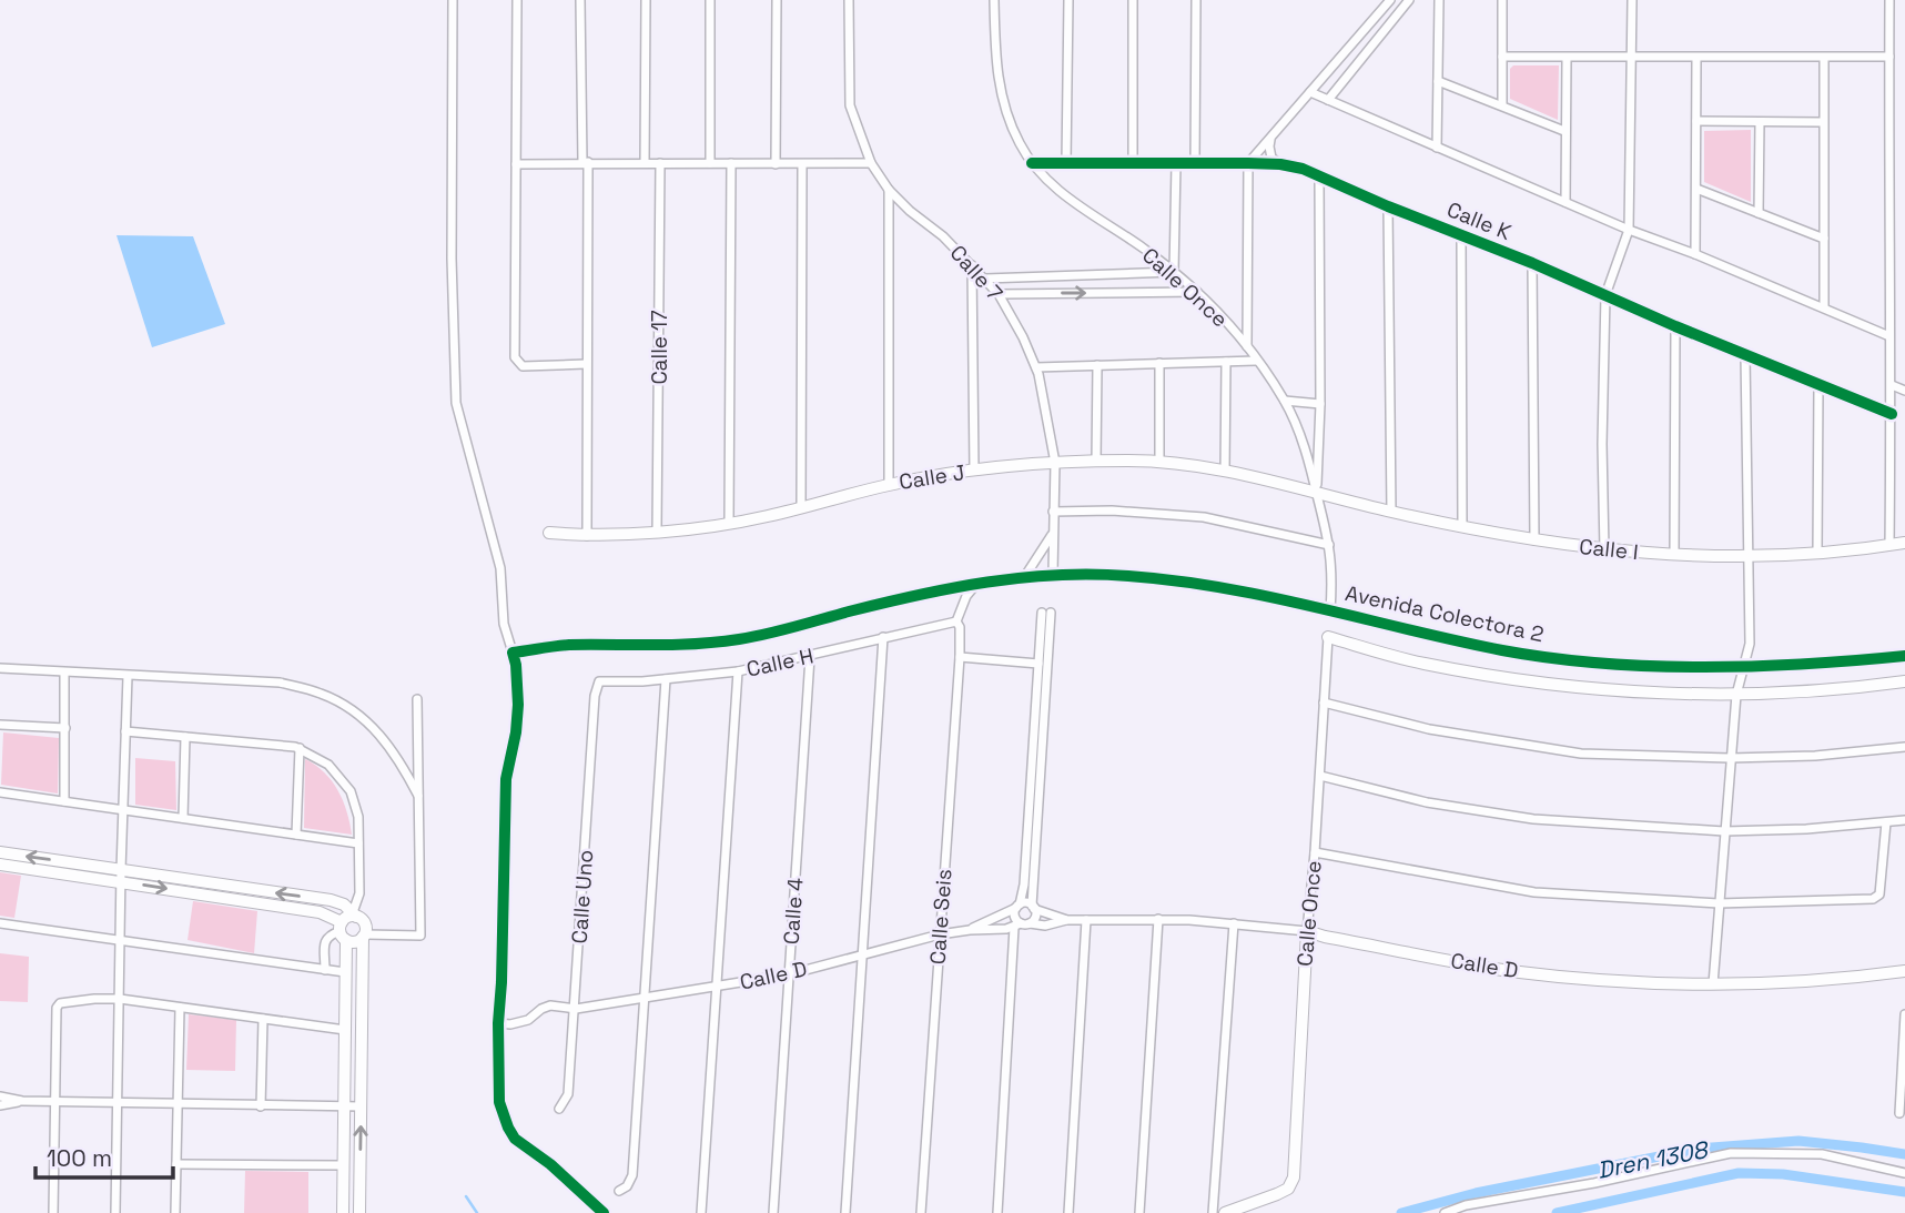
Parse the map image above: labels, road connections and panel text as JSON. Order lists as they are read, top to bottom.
{
  "streets": {
    "street": [
      "Calle K",
      "Calle 7",
      "Calle Once",
      "Calle 17",
      "Calle J",
      "Calle I",
      "Avenida Colectora 2",
      "Calle H",
      "Calle Uno",
      "Calle 4",
      "Calle Seis",
      "Calle D"
    ]
  },
  "crossings": [
    ["Calle K", "Calle Once"],
    ["Calle 7", "Calle J"],
    ["Calle 7", "Avenida Colectora 2"],
    ["Calle Once", "Calle J"],
    ["Calle Once", "Calle I"],
    ["Calle Once", "Avenida Colectora 2"],
    ["Calle Once", "Calle D"],
    ["Calle 17", "Calle J"],
    ["Calle J", "Calle I"],
    ["Calle H", "Calle Uno"],
    ["Calle H", "Calle 4"],
    ["Calle H", "Calle Seis"],
    ["Calle Uno", "Calle D"],
    ["Calle 4", "Calle D"],
    ["Calle Seis", "Calle D"]
  ],
  "water": ["Dren 1308"],
  "scale_bar": "100 m"
}
